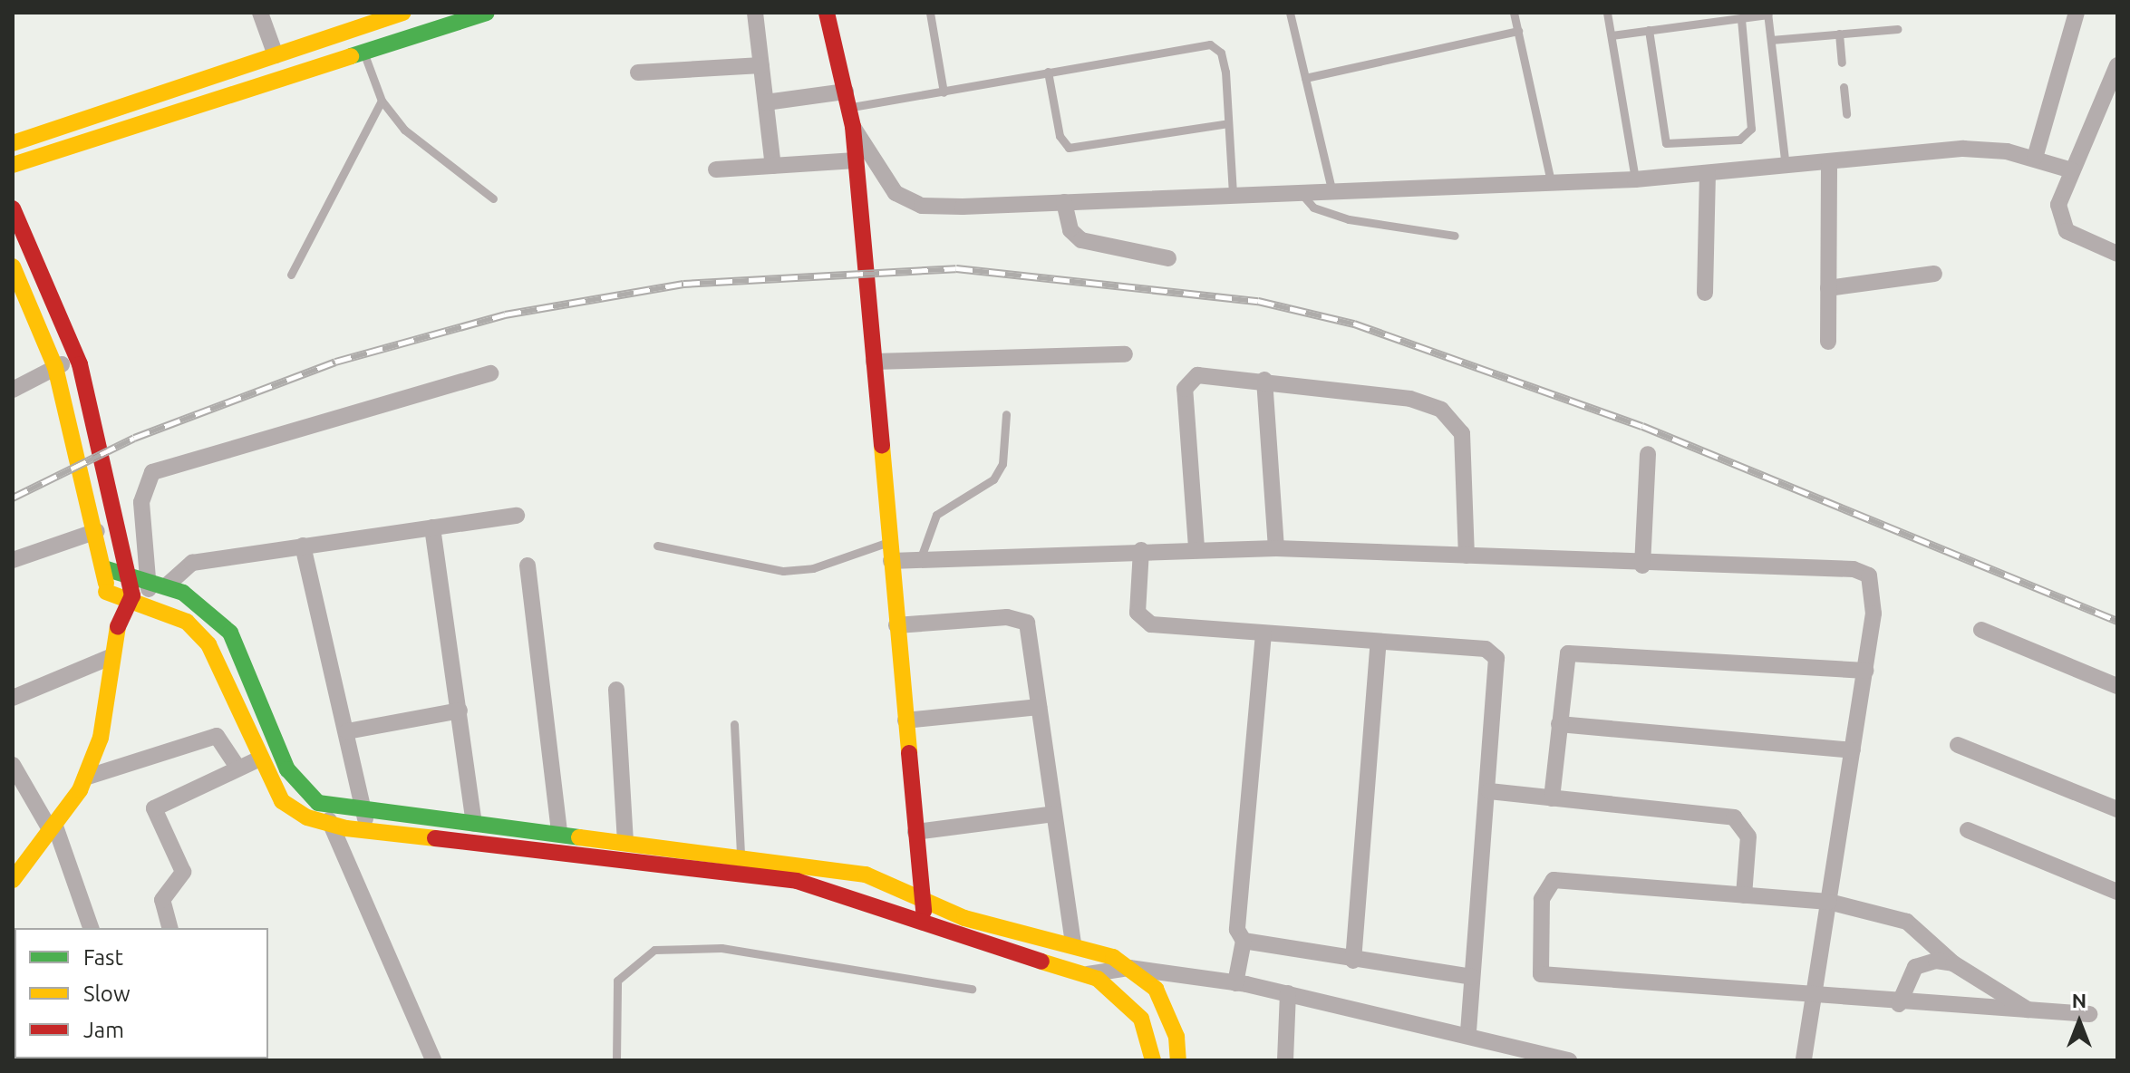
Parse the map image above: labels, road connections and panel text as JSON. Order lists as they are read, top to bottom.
{
  "legend": ["Fast", "Slow", "Jam"],
  "north": "top"
}
